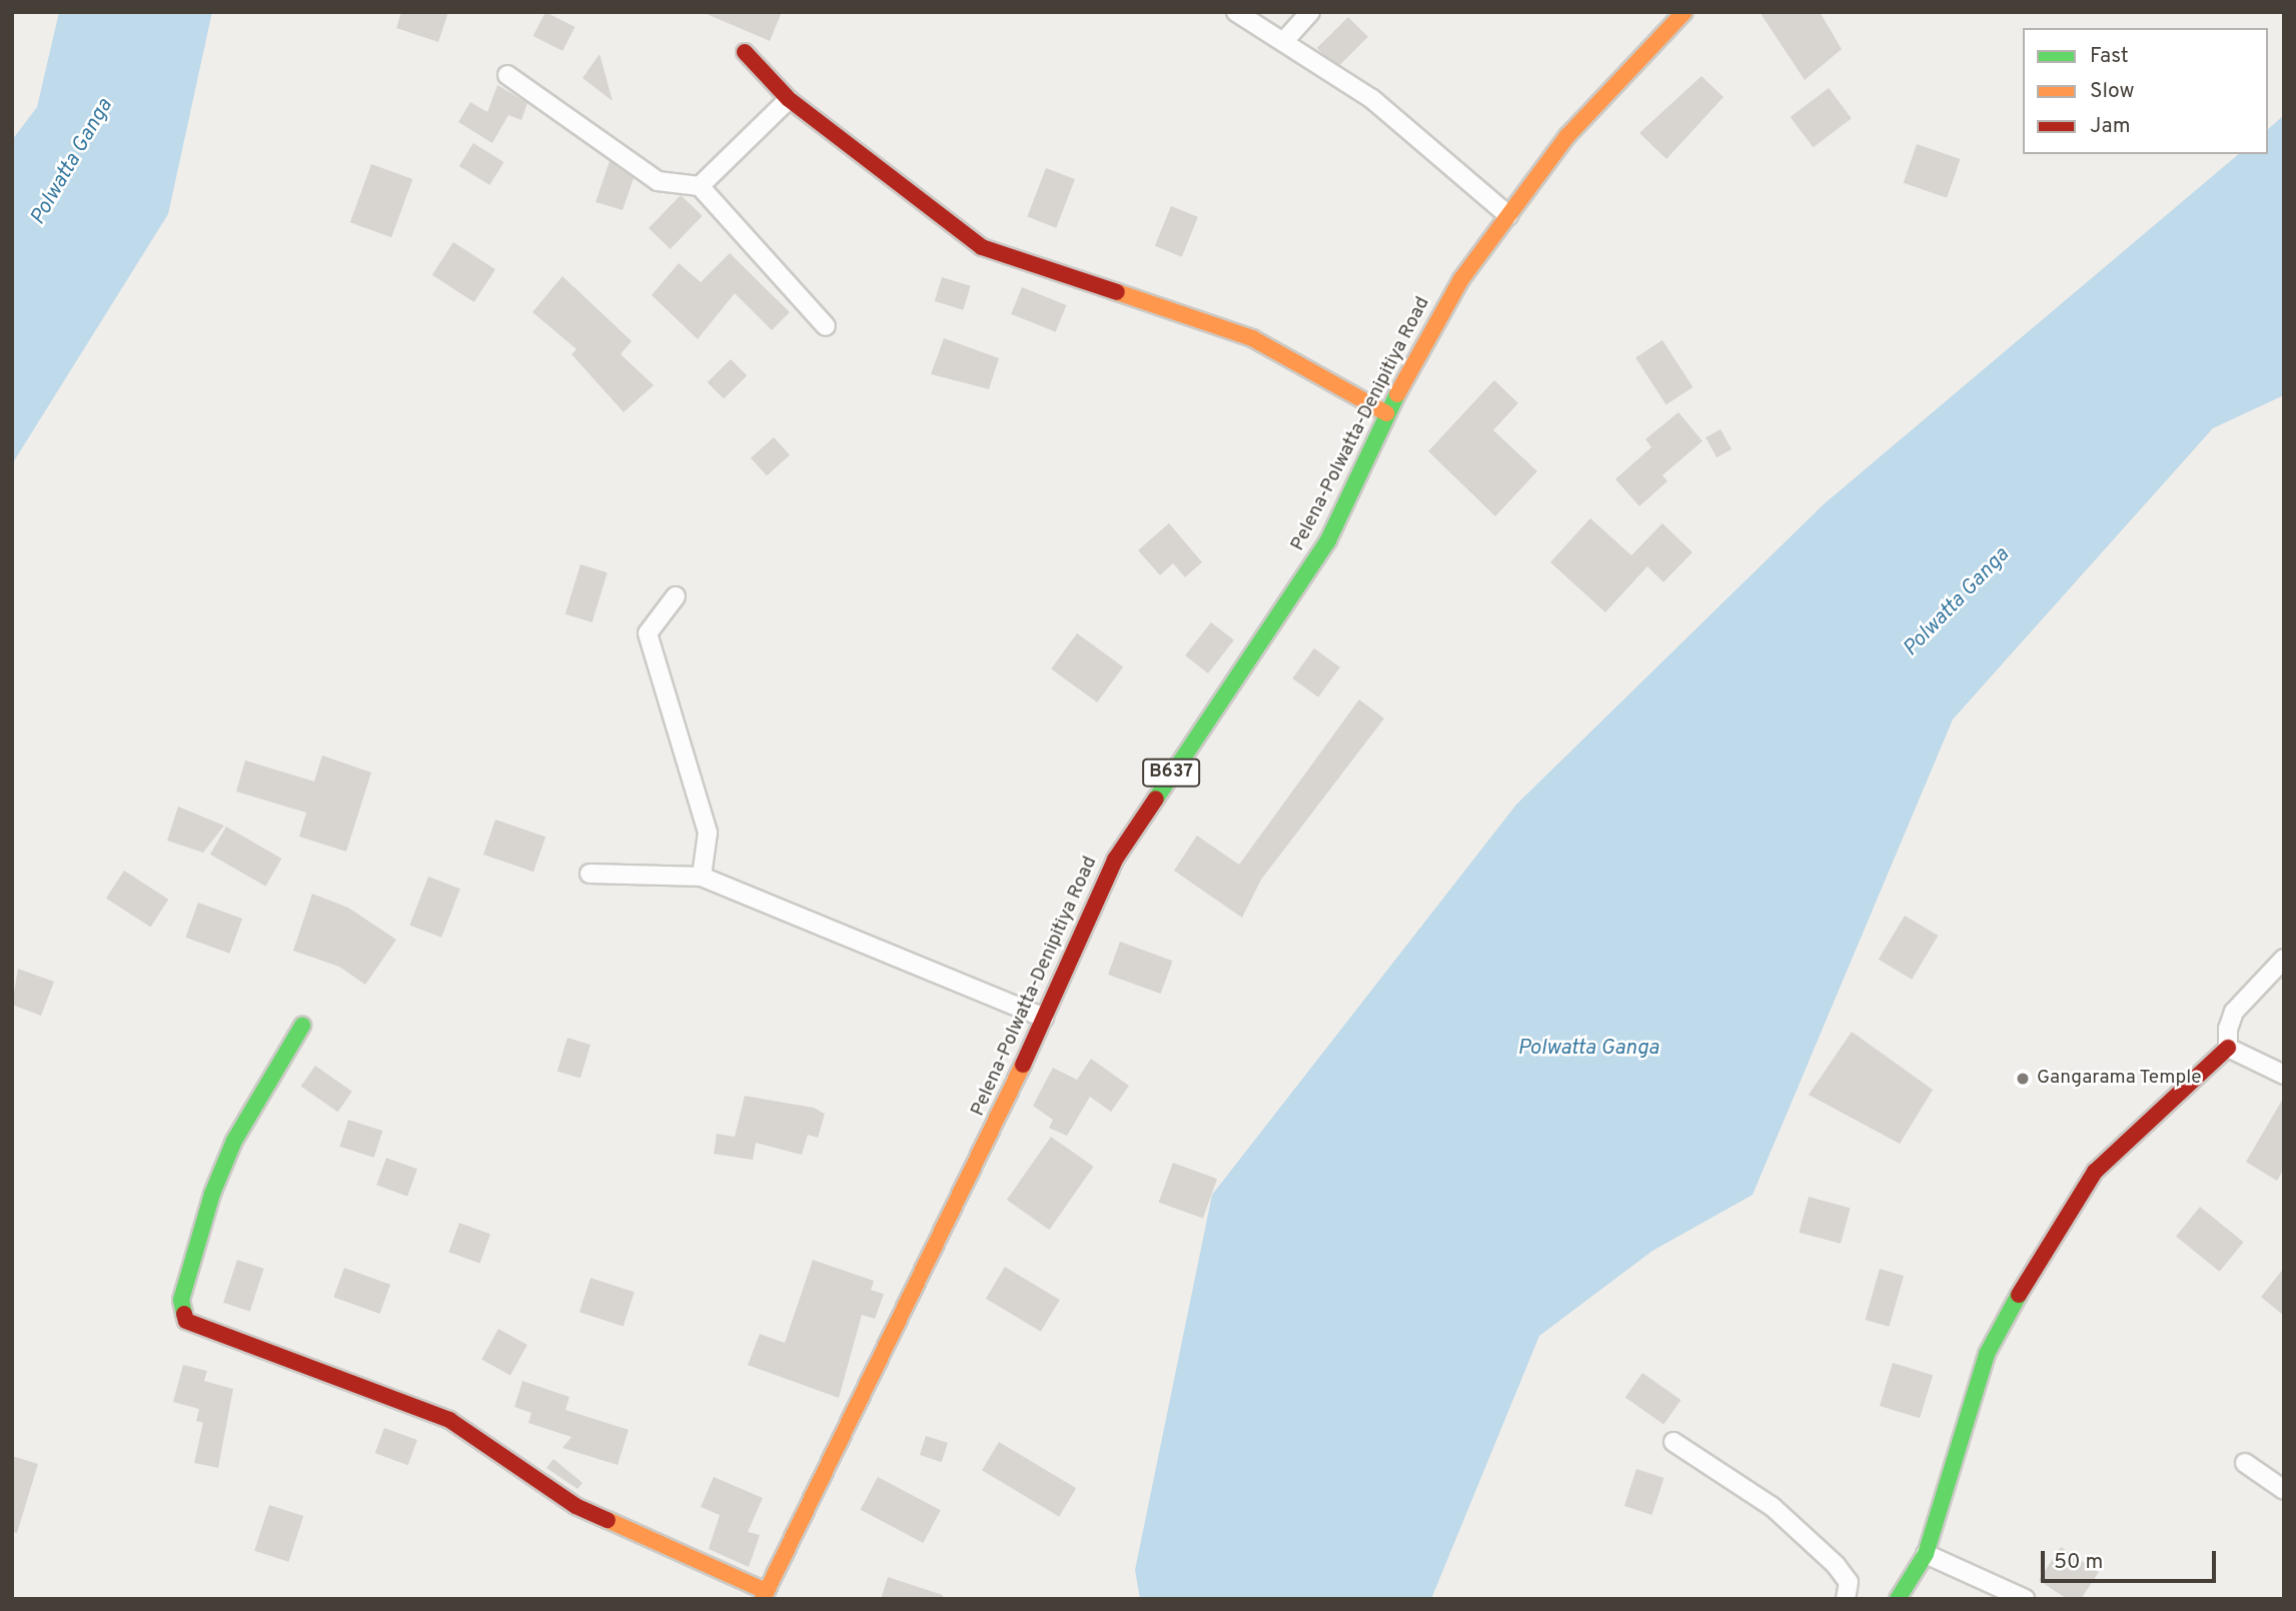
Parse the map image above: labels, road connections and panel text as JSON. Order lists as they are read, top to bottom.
{
  "streets": {
    "street": ["Pelena-Polwatta-Denipitiya Road", "B637"]
  },
  "water": ["Polwatta Ganga"],
  "places": ["Gangarama Temple"],
  "legend": ["Fast", "Slow", "Jam"],
  "scale_bar": "50 m"
}
